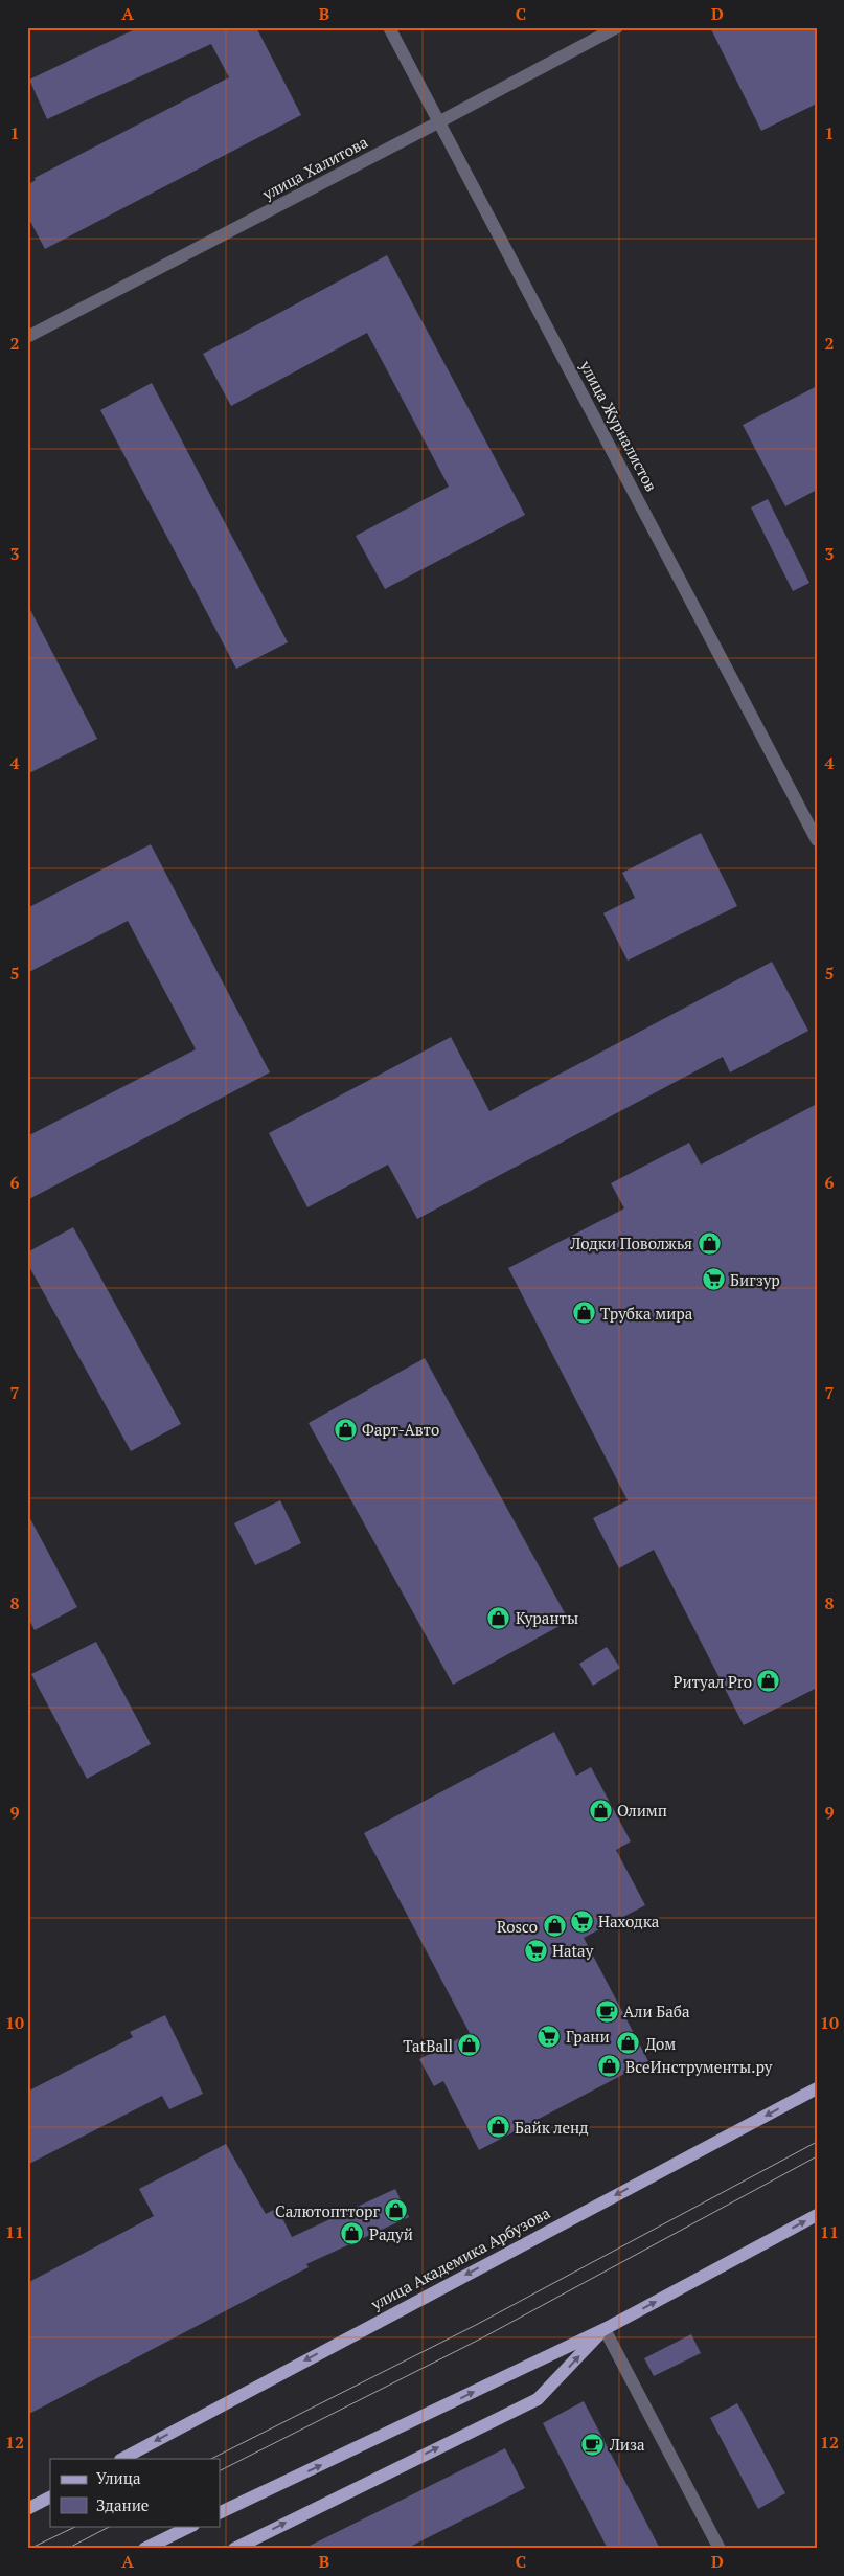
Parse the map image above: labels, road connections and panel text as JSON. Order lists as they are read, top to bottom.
{
  "streets": {
    "main road": ["улица Академика Арбузова"],
    "street": ["улица Халитова", "улица Журналистов"]
  },
  "crossings": [
    ["улица Халитова", "улица Журналистов"]
  ],
  "places": {
    "shop": [
      "Лодки Поволжья",
      "Трубка мира",
      "Фарт-Авто",
      "Куранты",
      "Ритуал Pro",
      "Олимп",
      "Rosco",
      "Дом",
      "TatBall",
      "ВсеИнструменты.ру",
      "Байк ленд",
      "Салютоптторг",
      "Радуй"
    ],
    "supermarket": [
      "Бигзур",
      "Находка",
      "Hatay",
      "Грани"
    ],
    "cafe": ["Али Баба", "Лиза"]
  },
  "legend": ["Улица", "Здание"],
  "grid": {
    "columns": [
      "A",
      "B",
      "C",
      "D"
    ],
    "rows": [
      "1",
      "2",
      "3",
      "4",
      "5",
      "6",
      "7",
      "8",
      "9",
      "10",
      "11",
      "12"
    ]
  }
}
